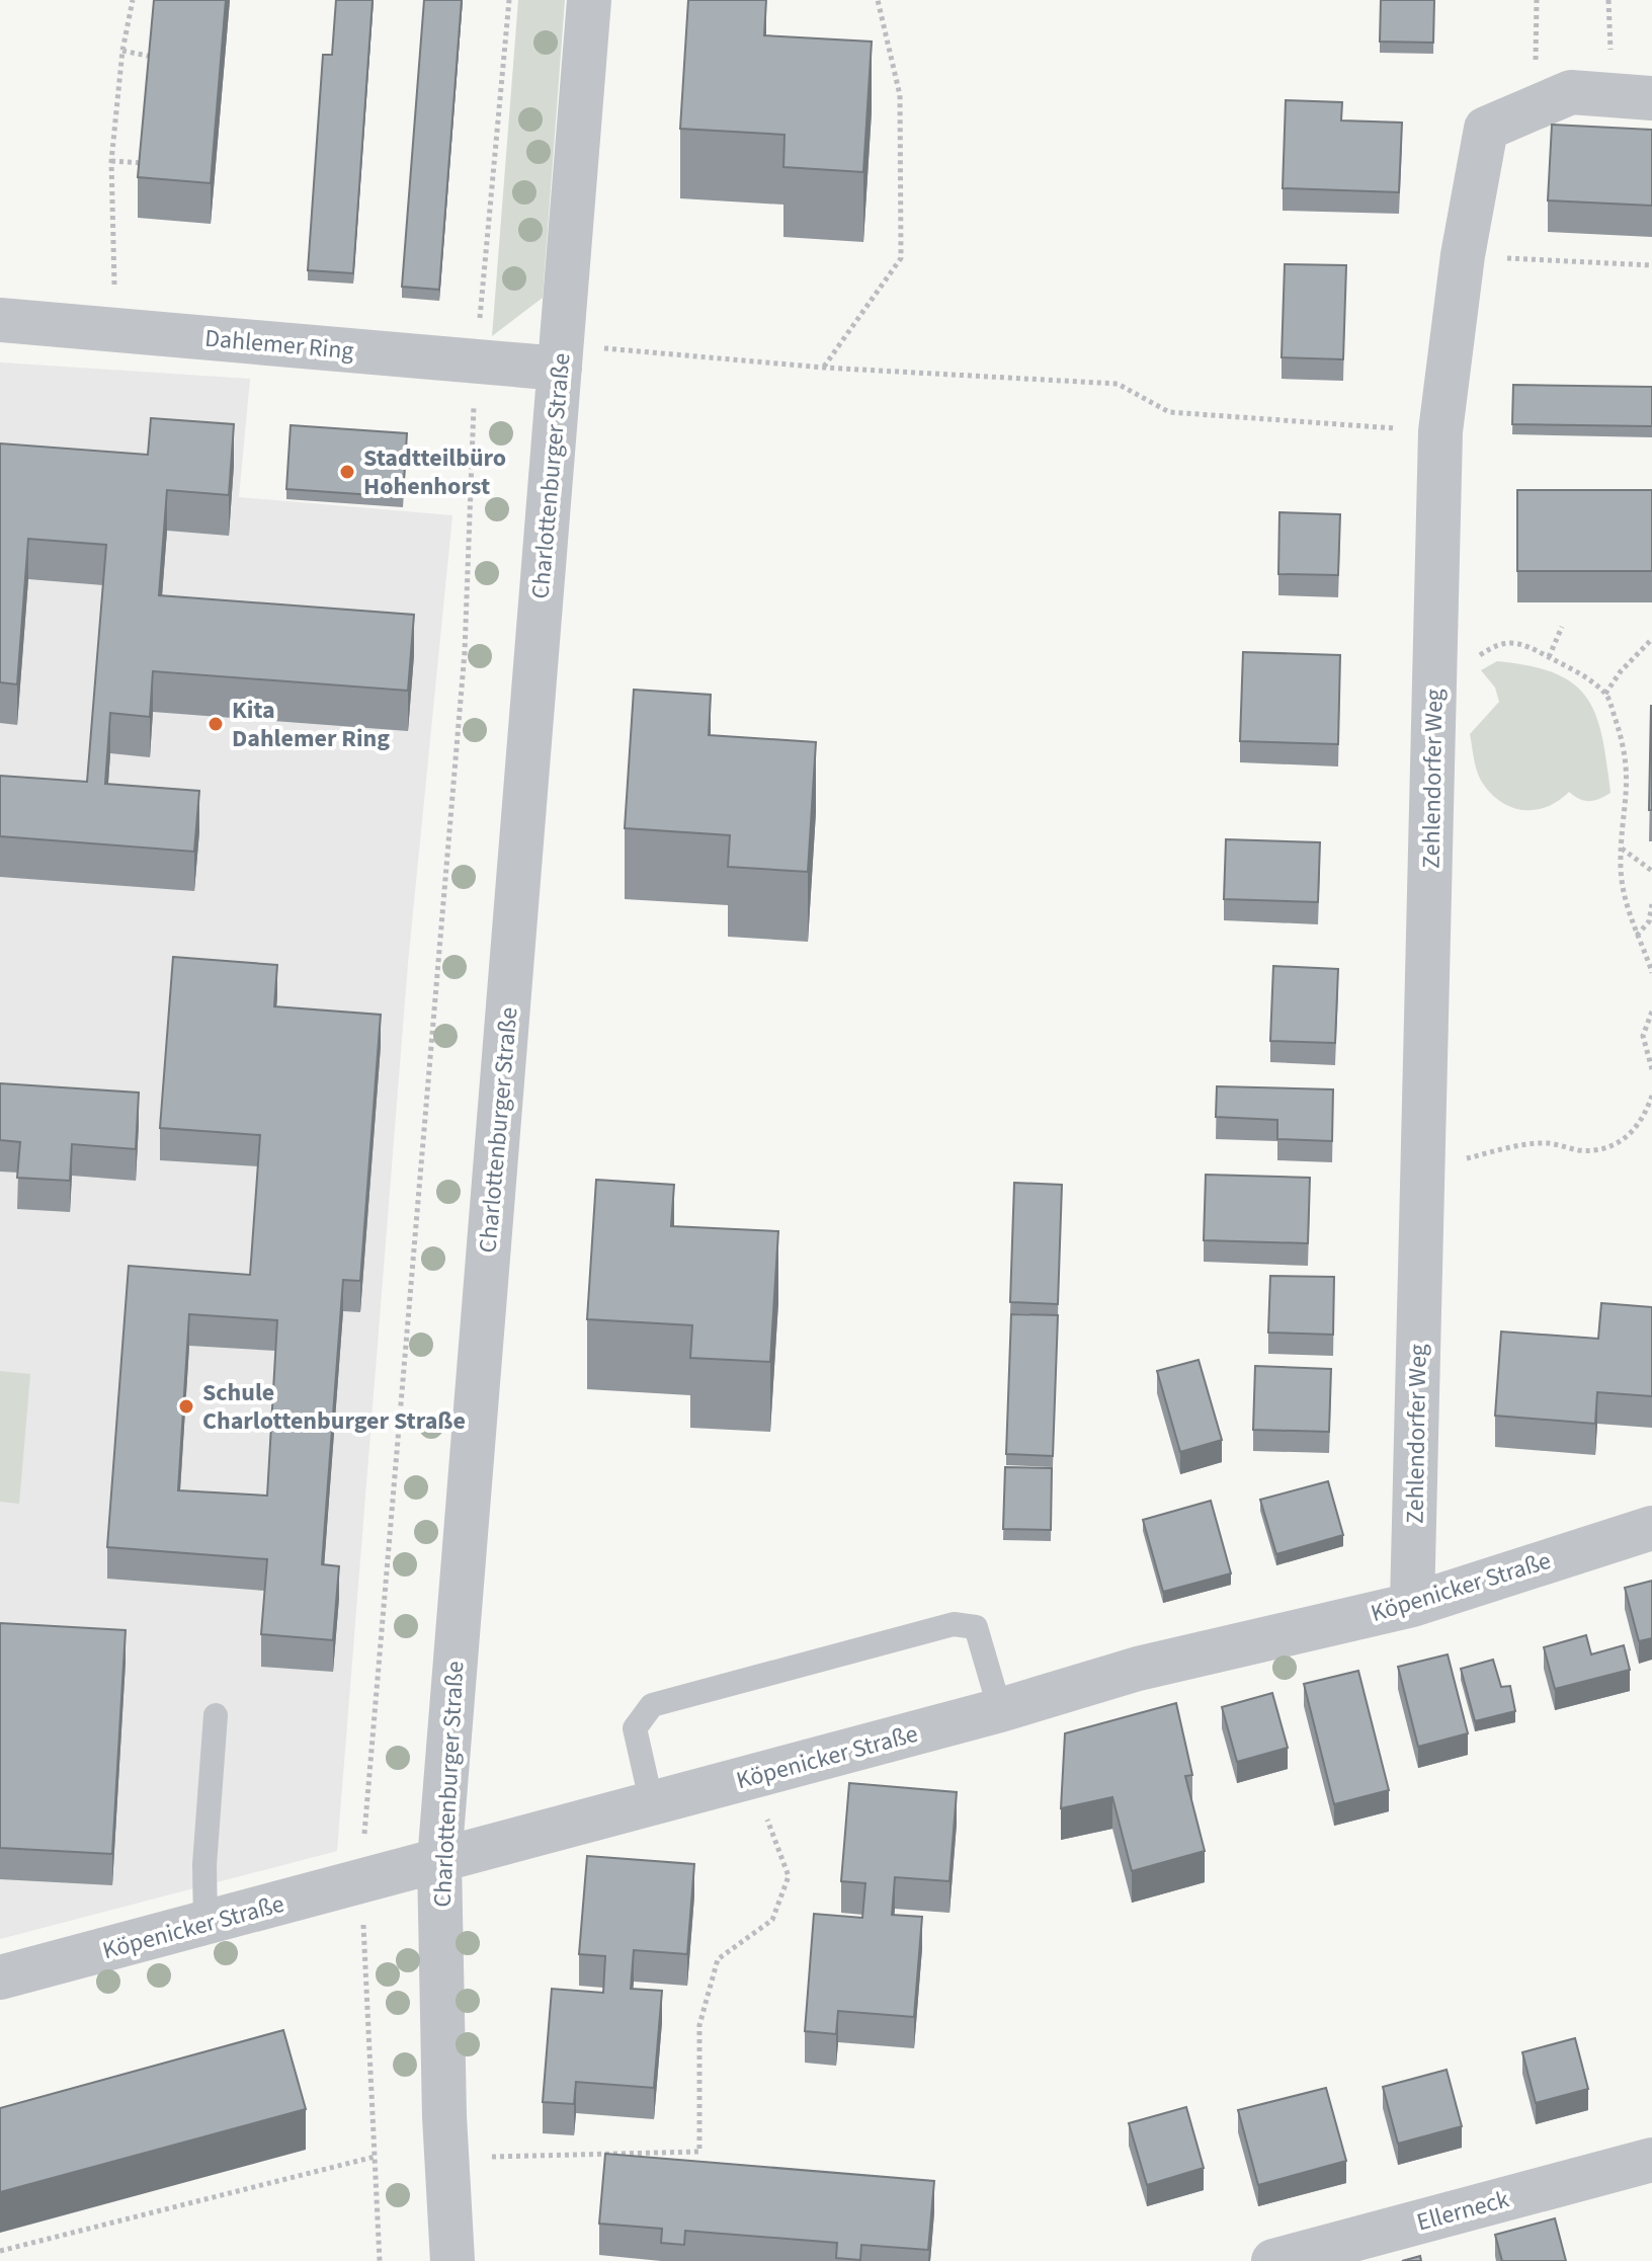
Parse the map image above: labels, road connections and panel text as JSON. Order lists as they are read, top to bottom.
{
  "streets": {
    "street": [
      "Dahlemer Ring",
      "Charlottenburger Straße",
      "Zehlendorfer Weg",
      "Köpenicker Straße",
      "Ellerneck"
    ]
  },
  "crossings": [
    ["Dahlemer Ring", "Charlottenburger Straße"],
    ["Charlottenburger Straße", "Köpenicker Straße"],
    ["Zehlendorfer Weg", "Köpenicker Straße"]
  ],
  "places": ["Stadtteilbüro Hohenhorst", "Kita Dahlemer Ring", "Schule Charlottenburger Straße"]
}
